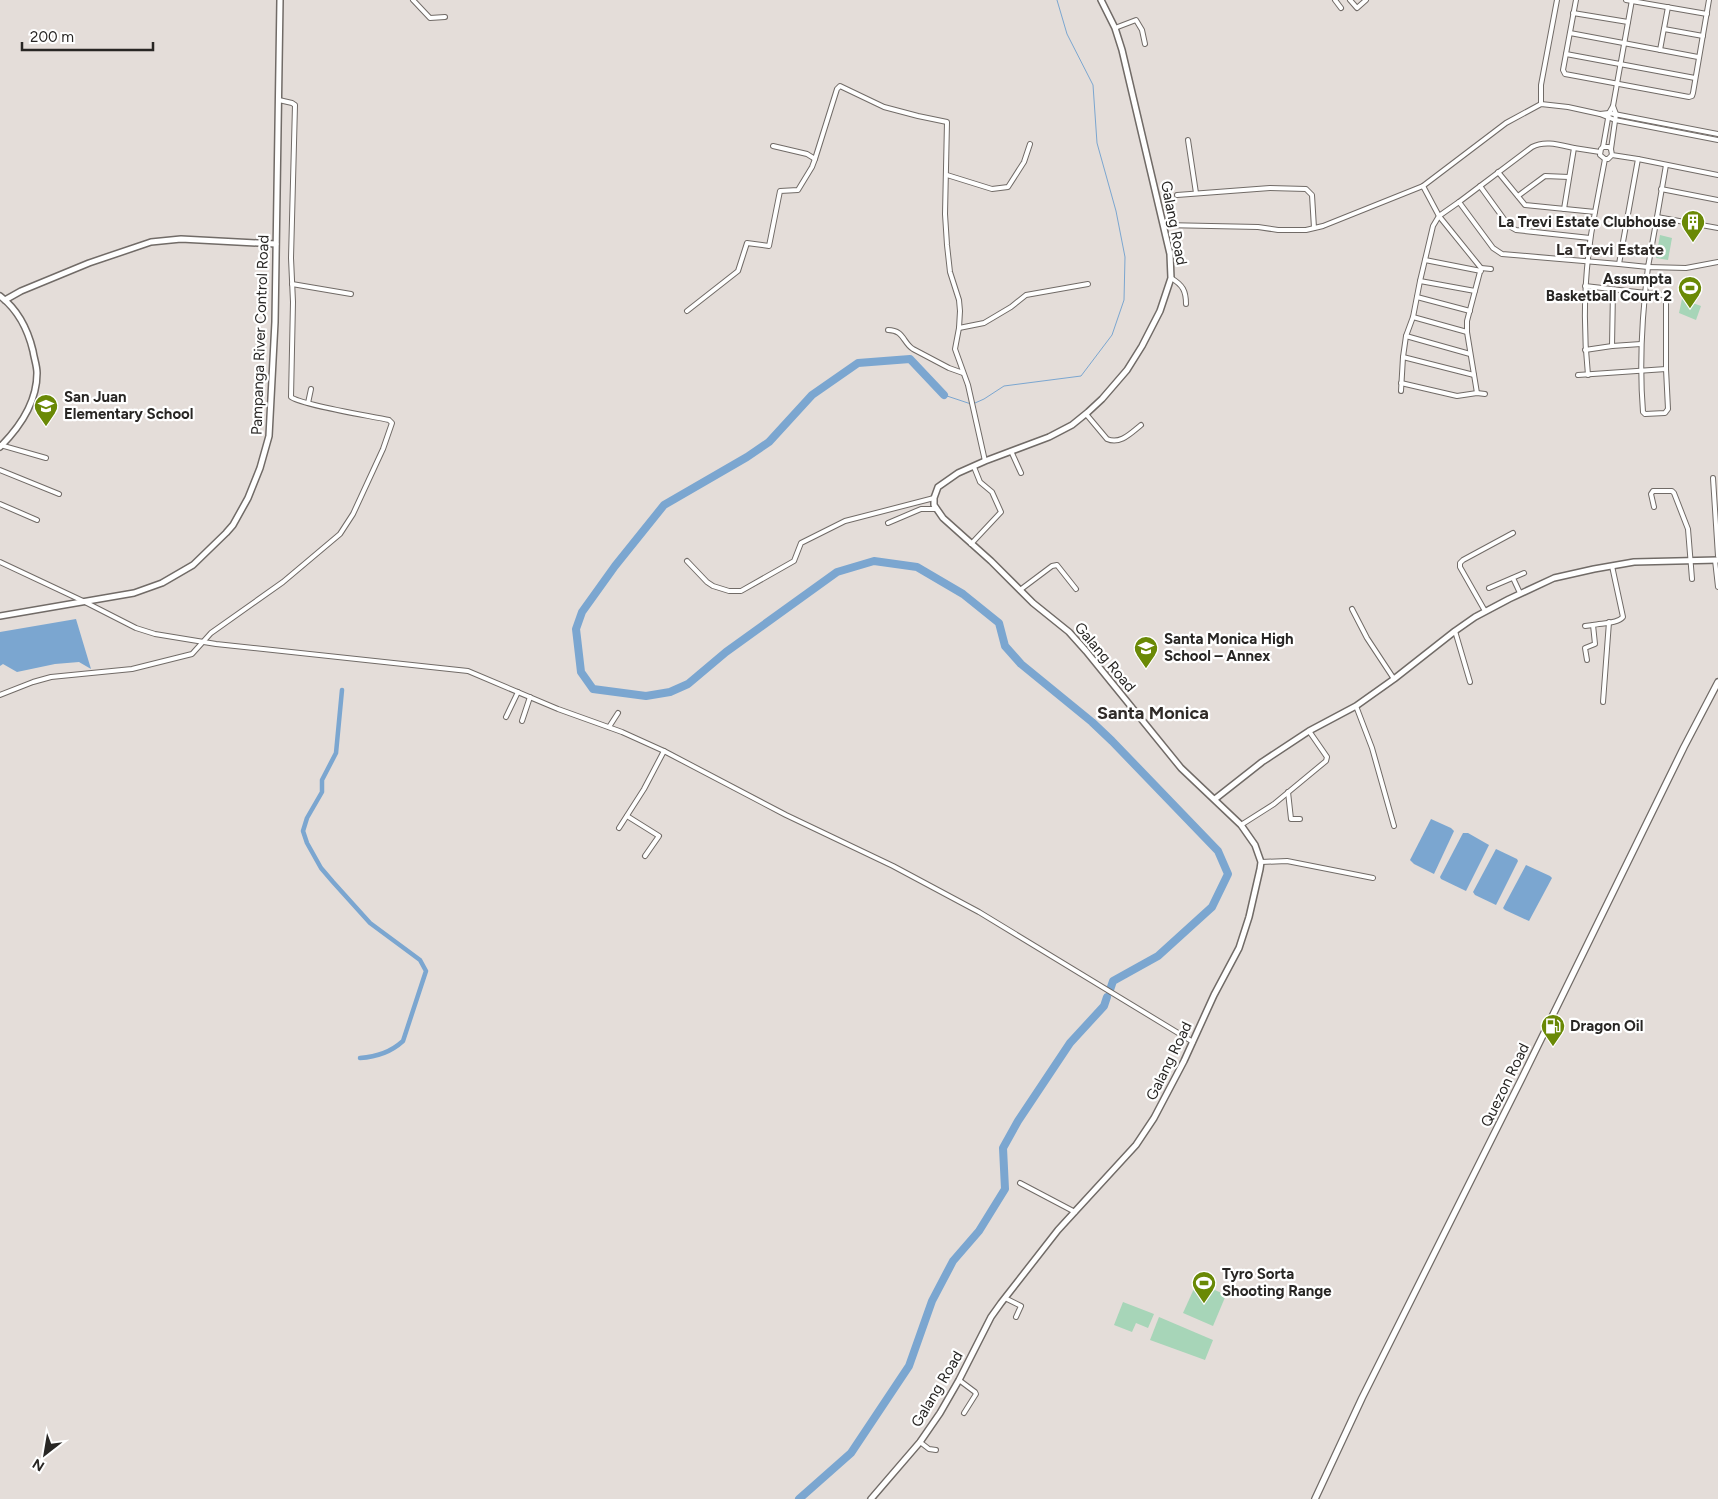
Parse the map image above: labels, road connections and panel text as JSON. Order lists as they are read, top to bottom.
{
  "streets": {
    "main road": ["Quezon Road"],
    "street": ["Galang Road", "Pampanga River Control Road"]
  },
  "districts": ["La Trevi Estate", "Santa Monica"],
  "places": {
    "building": ["La Trevi Estate Clubhouse"],
    "sports": ["Assumpta Basketball Court 2", "Tyro Sorta Shooting Range"],
    "school or university": ["San Juan Elementary School", "Santa Monica High School – Annex"],
    "fuel station": ["Dragon Oil"]
  },
  "scale_bar": "200 m",
  "north": "bottom left"
}
